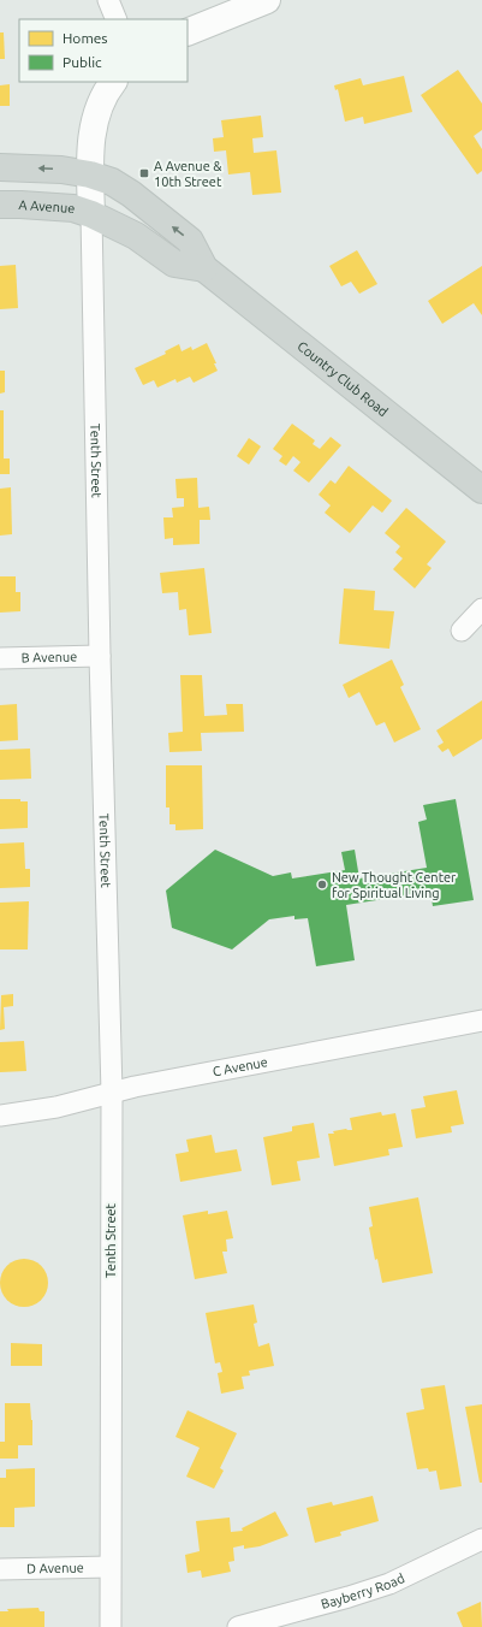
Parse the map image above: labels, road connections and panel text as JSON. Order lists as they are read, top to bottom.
{
  "streets": {
    "main road": ["A Avenue", "Country Club Road"],
    "street": [
      "Tenth Street",
      "B Avenue",
      "C Avenue",
      "D Avenue",
      "Bayberry Road"
    ]
  },
  "crossings": [
    ["A Avenue", "Country Club Road"],
    ["A Avenue", "Tenth Street"],
    ["Country Club Road", "Tenth Street"],
    ["Tenth Street", "B Avenue"],
    ["Tenth Street", "C Avenue"],
    ["Tenth Street", "D Avenue"]
  ],
  "places": {
    "transit": ["A Avenue & 10th Street"],
    "other": ["New Thought Center for Spiritual Living"]
  },
  "legend": ["Homes", "Public"]
}
